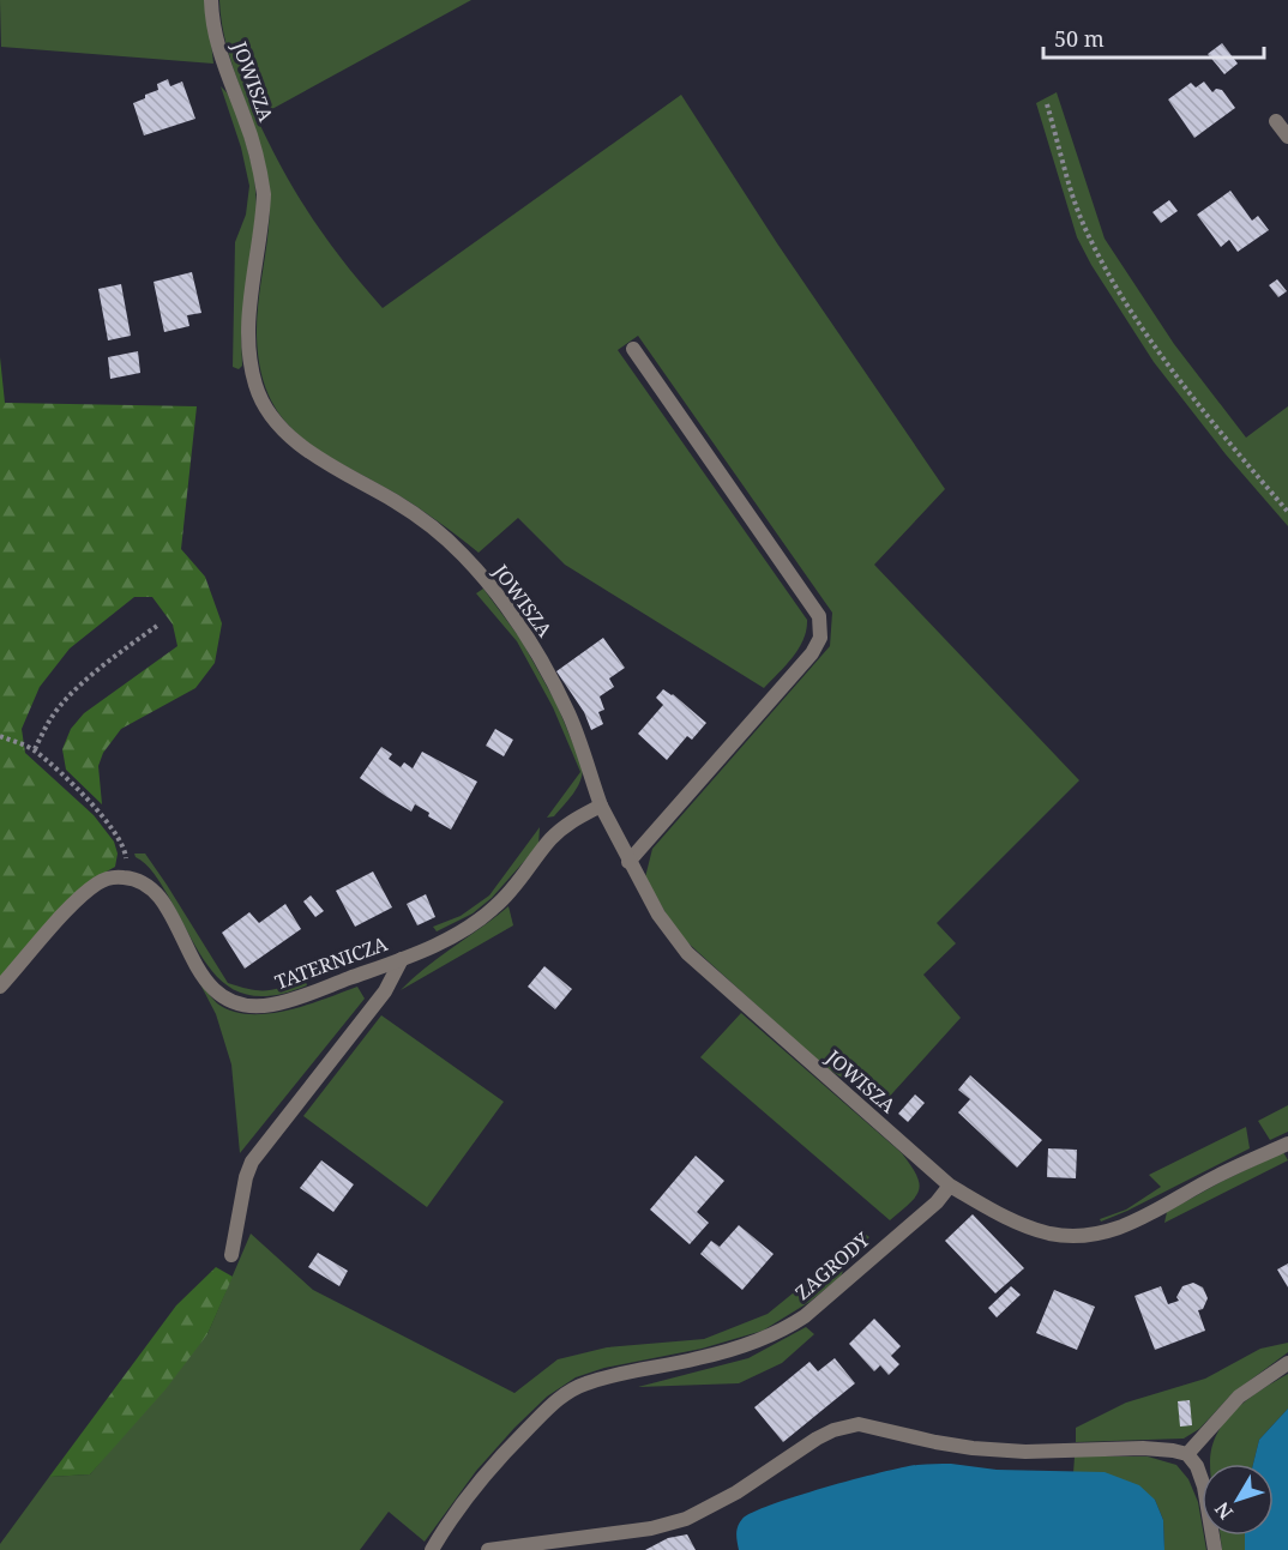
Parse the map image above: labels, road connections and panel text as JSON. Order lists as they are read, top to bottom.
{
  "streets": {
    "street": ["JOWISZA", "TATERNICZA", "ZAGRODY"]
  },
  "crossings": [
    ["JOWISZA", "TATERNICZA"],
    ["JOWISZA", "ZAGRODY"]
  ],
  "scale_bar": "50 m",
  "north": "bottom left"
}
